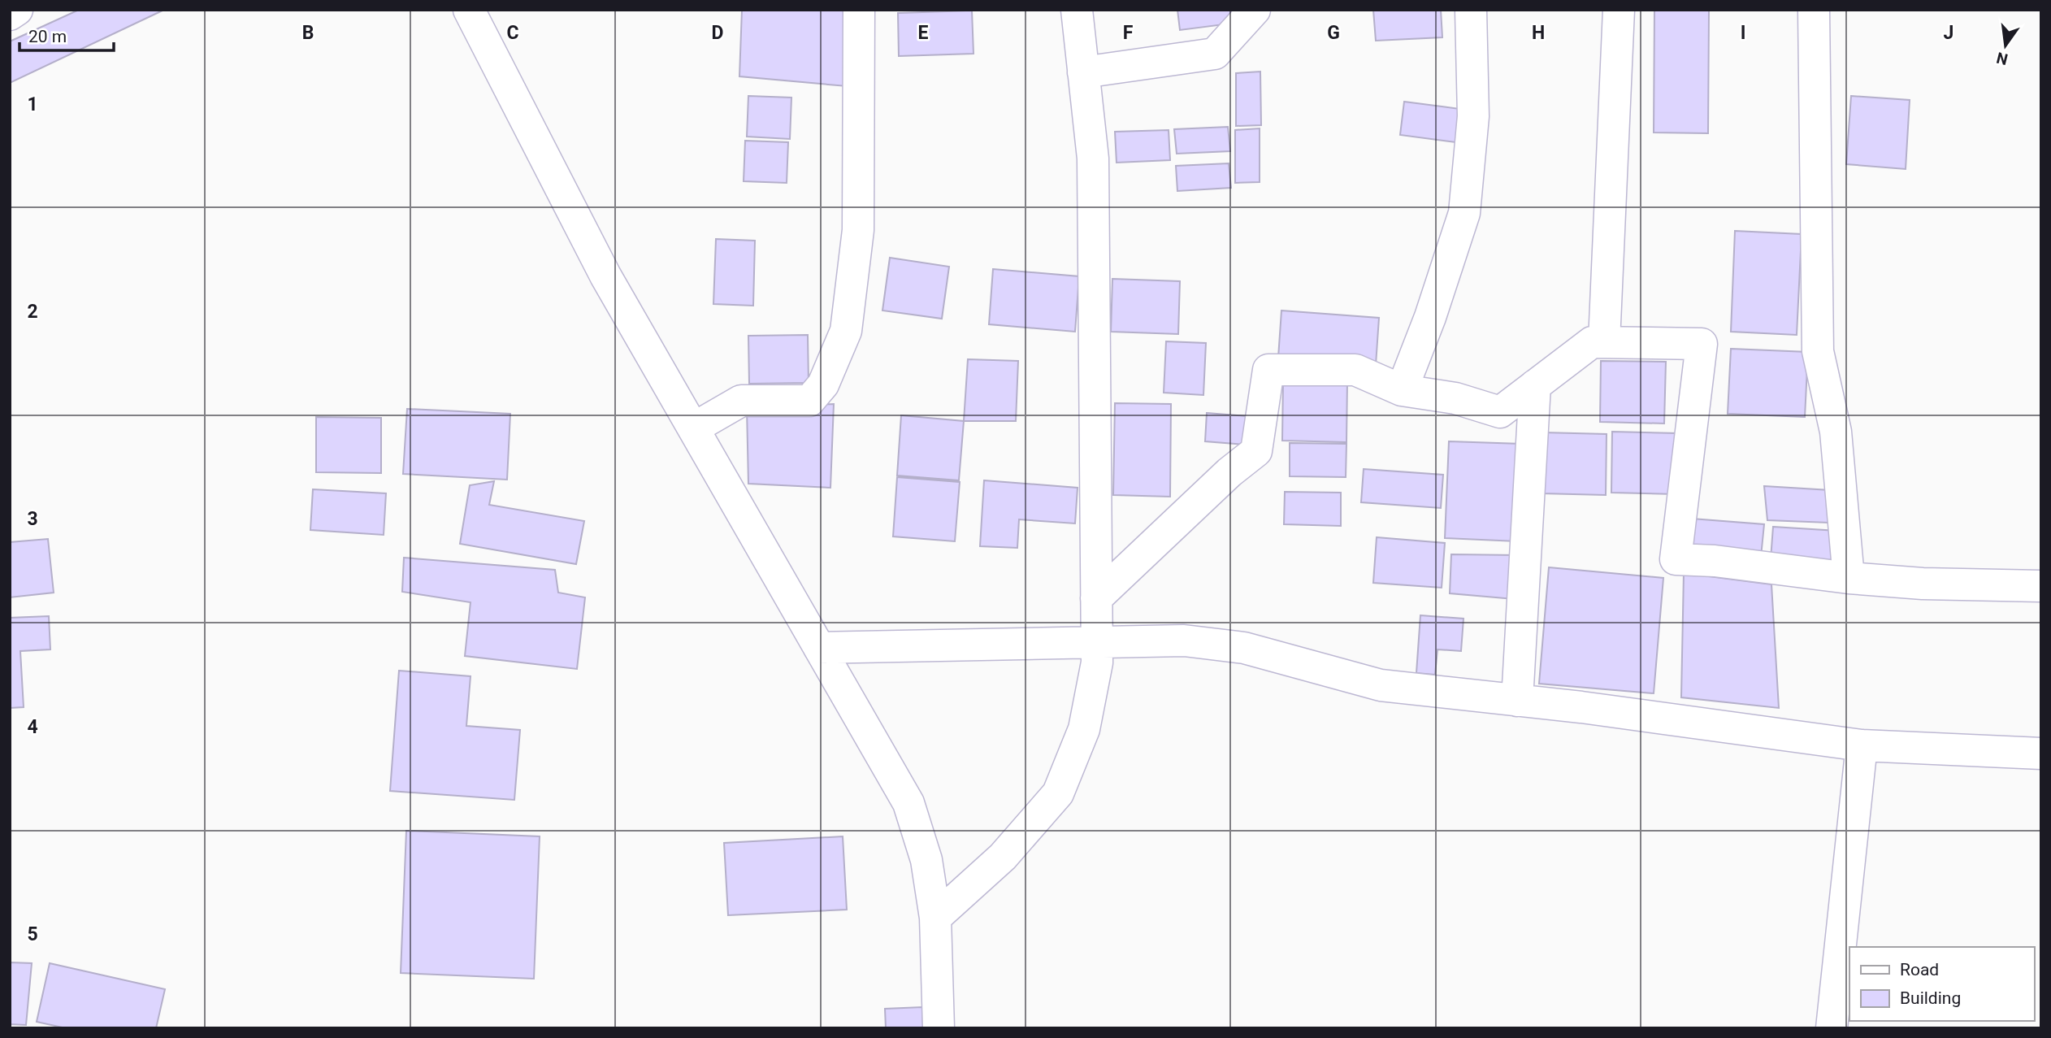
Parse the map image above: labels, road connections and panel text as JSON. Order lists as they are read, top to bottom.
{
  "legend": ["Road", "Building"],
  "scale_bar": "20 m",
  "north": "bottom",
  "grid": {
    "columns": [
      "B",
      "C",
      "D",
      "E",
      "F",
      "G",
      "H",
      "I",
      "J"
    ],
    "rows": [
      "1",
      "2",
      "3",
      "4",
      "5"
    ]
  }
}
